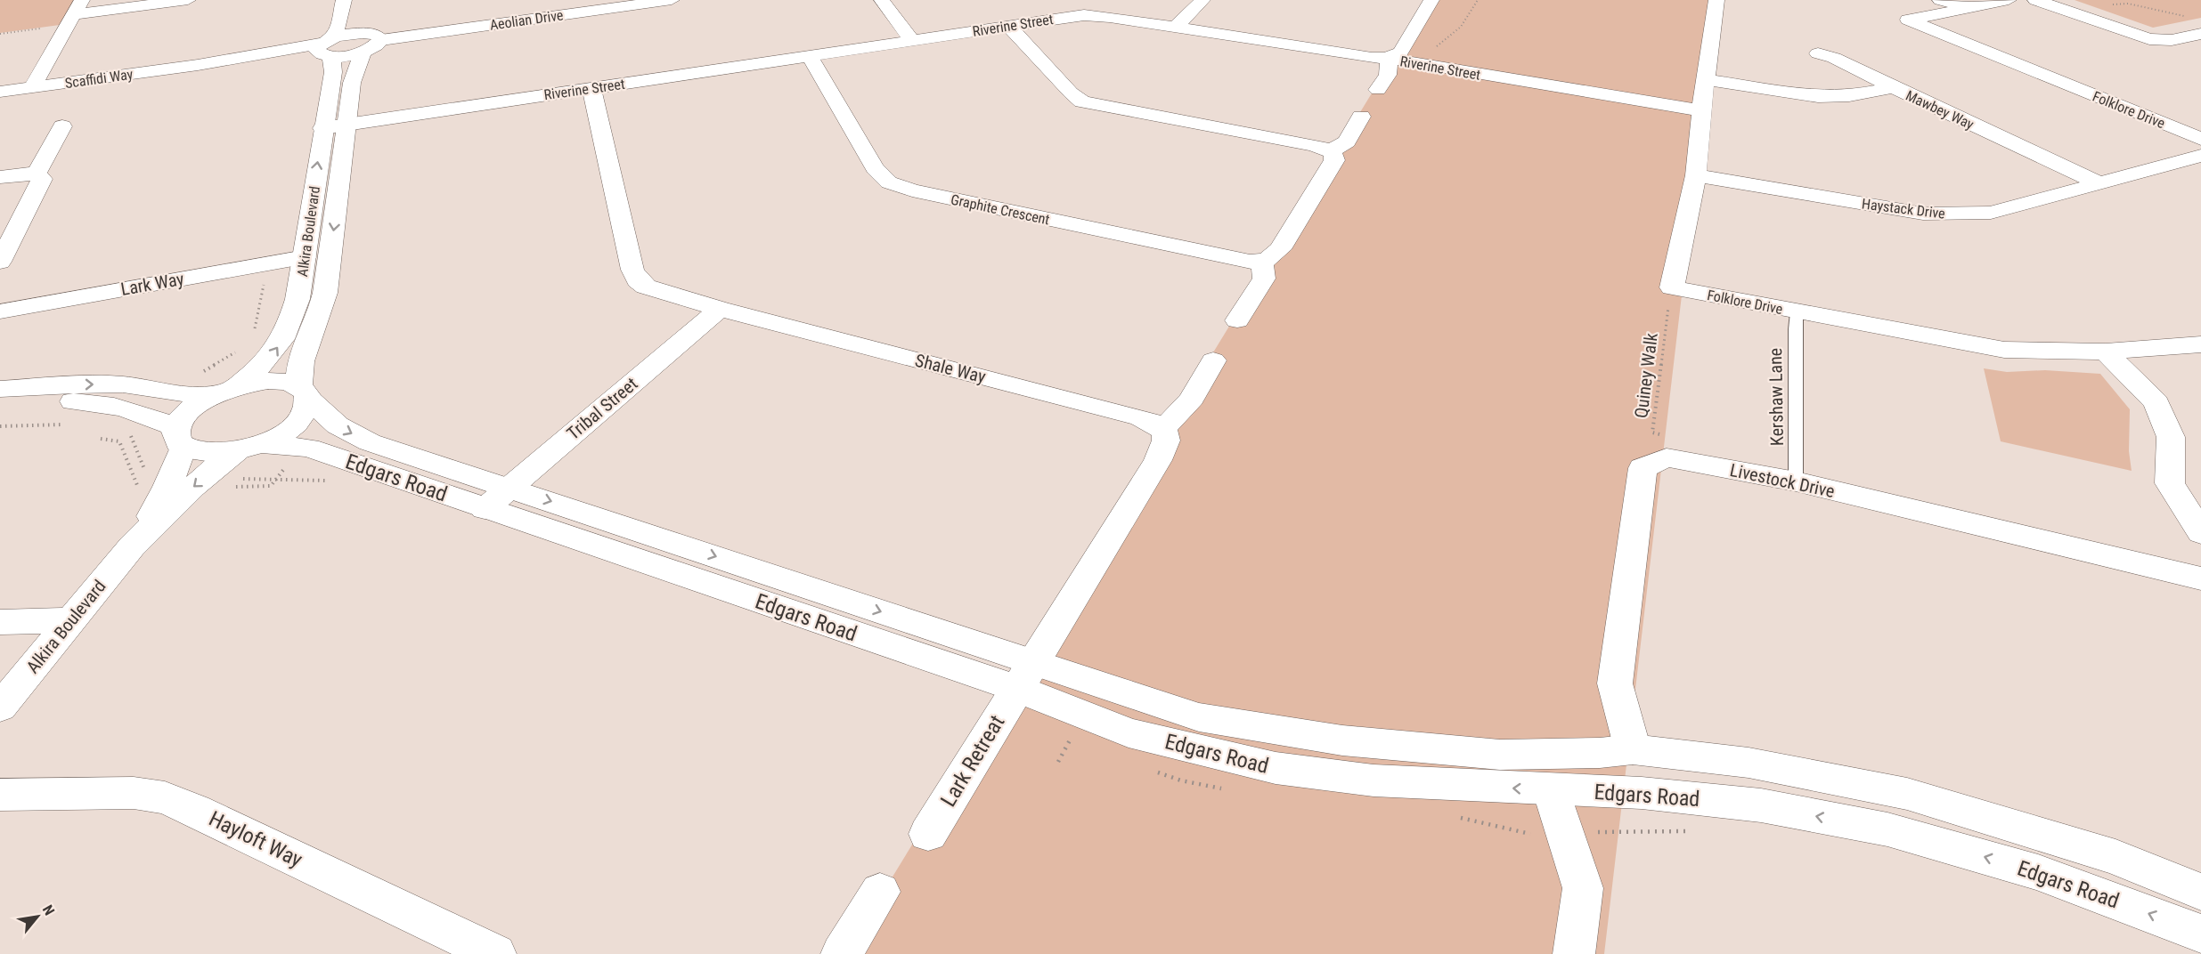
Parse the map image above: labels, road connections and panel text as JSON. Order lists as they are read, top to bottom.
{
  "streets": {
    "street": [
      "Aeolian Drive",
      "Riverine Street",
      "Scaffidi Way",
      "Mawbey Way",
      "Folklore Drive",
      "Haystack Drive",
      "Graphite Crescent",
      "Alkira Boulevard",
      "Lark Way",
      "Shale Way",
      "Tribal Street",
      "Edgars Road",
      "Livestock Drive",
      "Lark Retreat",
      "Hayloft Way"
    ],
    "lane": ["Kershaw Lane"],
    "path": ["Quiney Walk"]
  },
  "crossings": [
    ["Aeolian Drive", "Scaffidi Way"],
    ["Aeolian Drive", "Alkira Boulevard"],
    ["Riverine Street", "Folklore Drive"],
    ["Riverine Street", "Graphite Crescent"],
    ["Riverine Street", "Alkira Boulevard"],
    ["Riverine Street", "Shale Way"],
    ["Scaffidi Way", "Alkira Boulevard"],
    ["Mawbey Way", "Folklore Drive"],
    ["Mawbey Way", "Haystack Drive"],
    ["Folklore Drive", "Haystack Drive"],
    ["Folklore Drive", "Kershaw Lane"],
    ["Alkira Boulevard", "Lark Way"],
    ["Alkira Boulevard", "Edgars Road"],
    ["Shale Way", "Tribal Street"],
    ["Kershaw Lane", "Livestock Drive"],
    ["Tribal Street", "Edgars Road"],
    ["Edgars Road", "Livestock Drive"],
    ["Edgars Road", "Lark Retreat"]
  ],
  "north": "top right"
}
